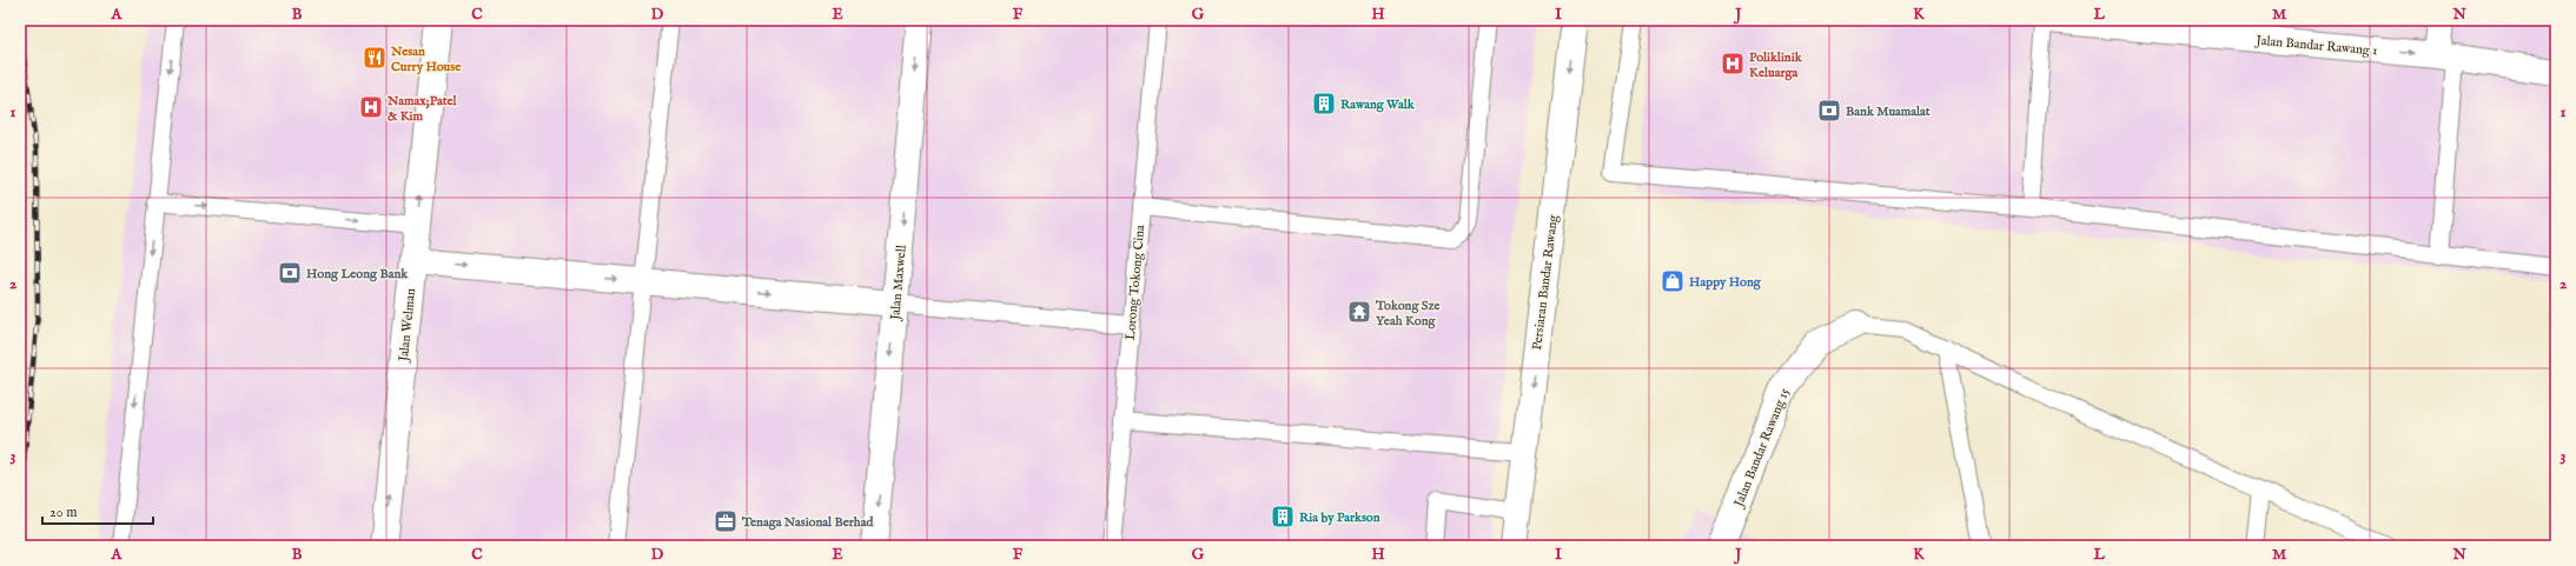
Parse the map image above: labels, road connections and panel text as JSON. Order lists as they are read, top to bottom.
{
  "streets": {
    "street": [
      "Jalan Bandar Rawang 1",
      "Jalan Maxwell",
      "Persiaran Bandar Rawang",
      "Jalan Welman",
      "Jalan Bandar Rawang 15"
    ],
    "lane": ["Lorong Tokong Cina"]
  },
  "one_way": [
    "Jalan Bandar Rawang 1",
    "Jalan Maxwell",
    "Persiaran Bandar Rawang",
    "Jalan Welman"
  ],
  "places": {
    "restaurant": ["Nesan Curry House"],
    "hospital": ["Poliklinik Keluarga", "Namax;Patel & Kim"],
    "building": ["Rawang Walk", "Ria by Parkson"],
    "bank": ["Bank Muamalat", "Hong Leong Bank"],
    "shop": ["Happy Hong"],
    "temple": ["Tokong Sze Yeah Kong"],
    "office": ["Tenaga Nasional Berhad"]
  },
  "scale_bar": "20 m",
  "grid": {
    "columns": [
      "A",
      "B",
      "C",
      "D",
      "E",
      "F",
      "G",
      "H",
      "I",
      "J",
      "K",
      "L",
      "M",
      "N"
    ],
    "rows": ["1", "2", "3"]
  }
}
